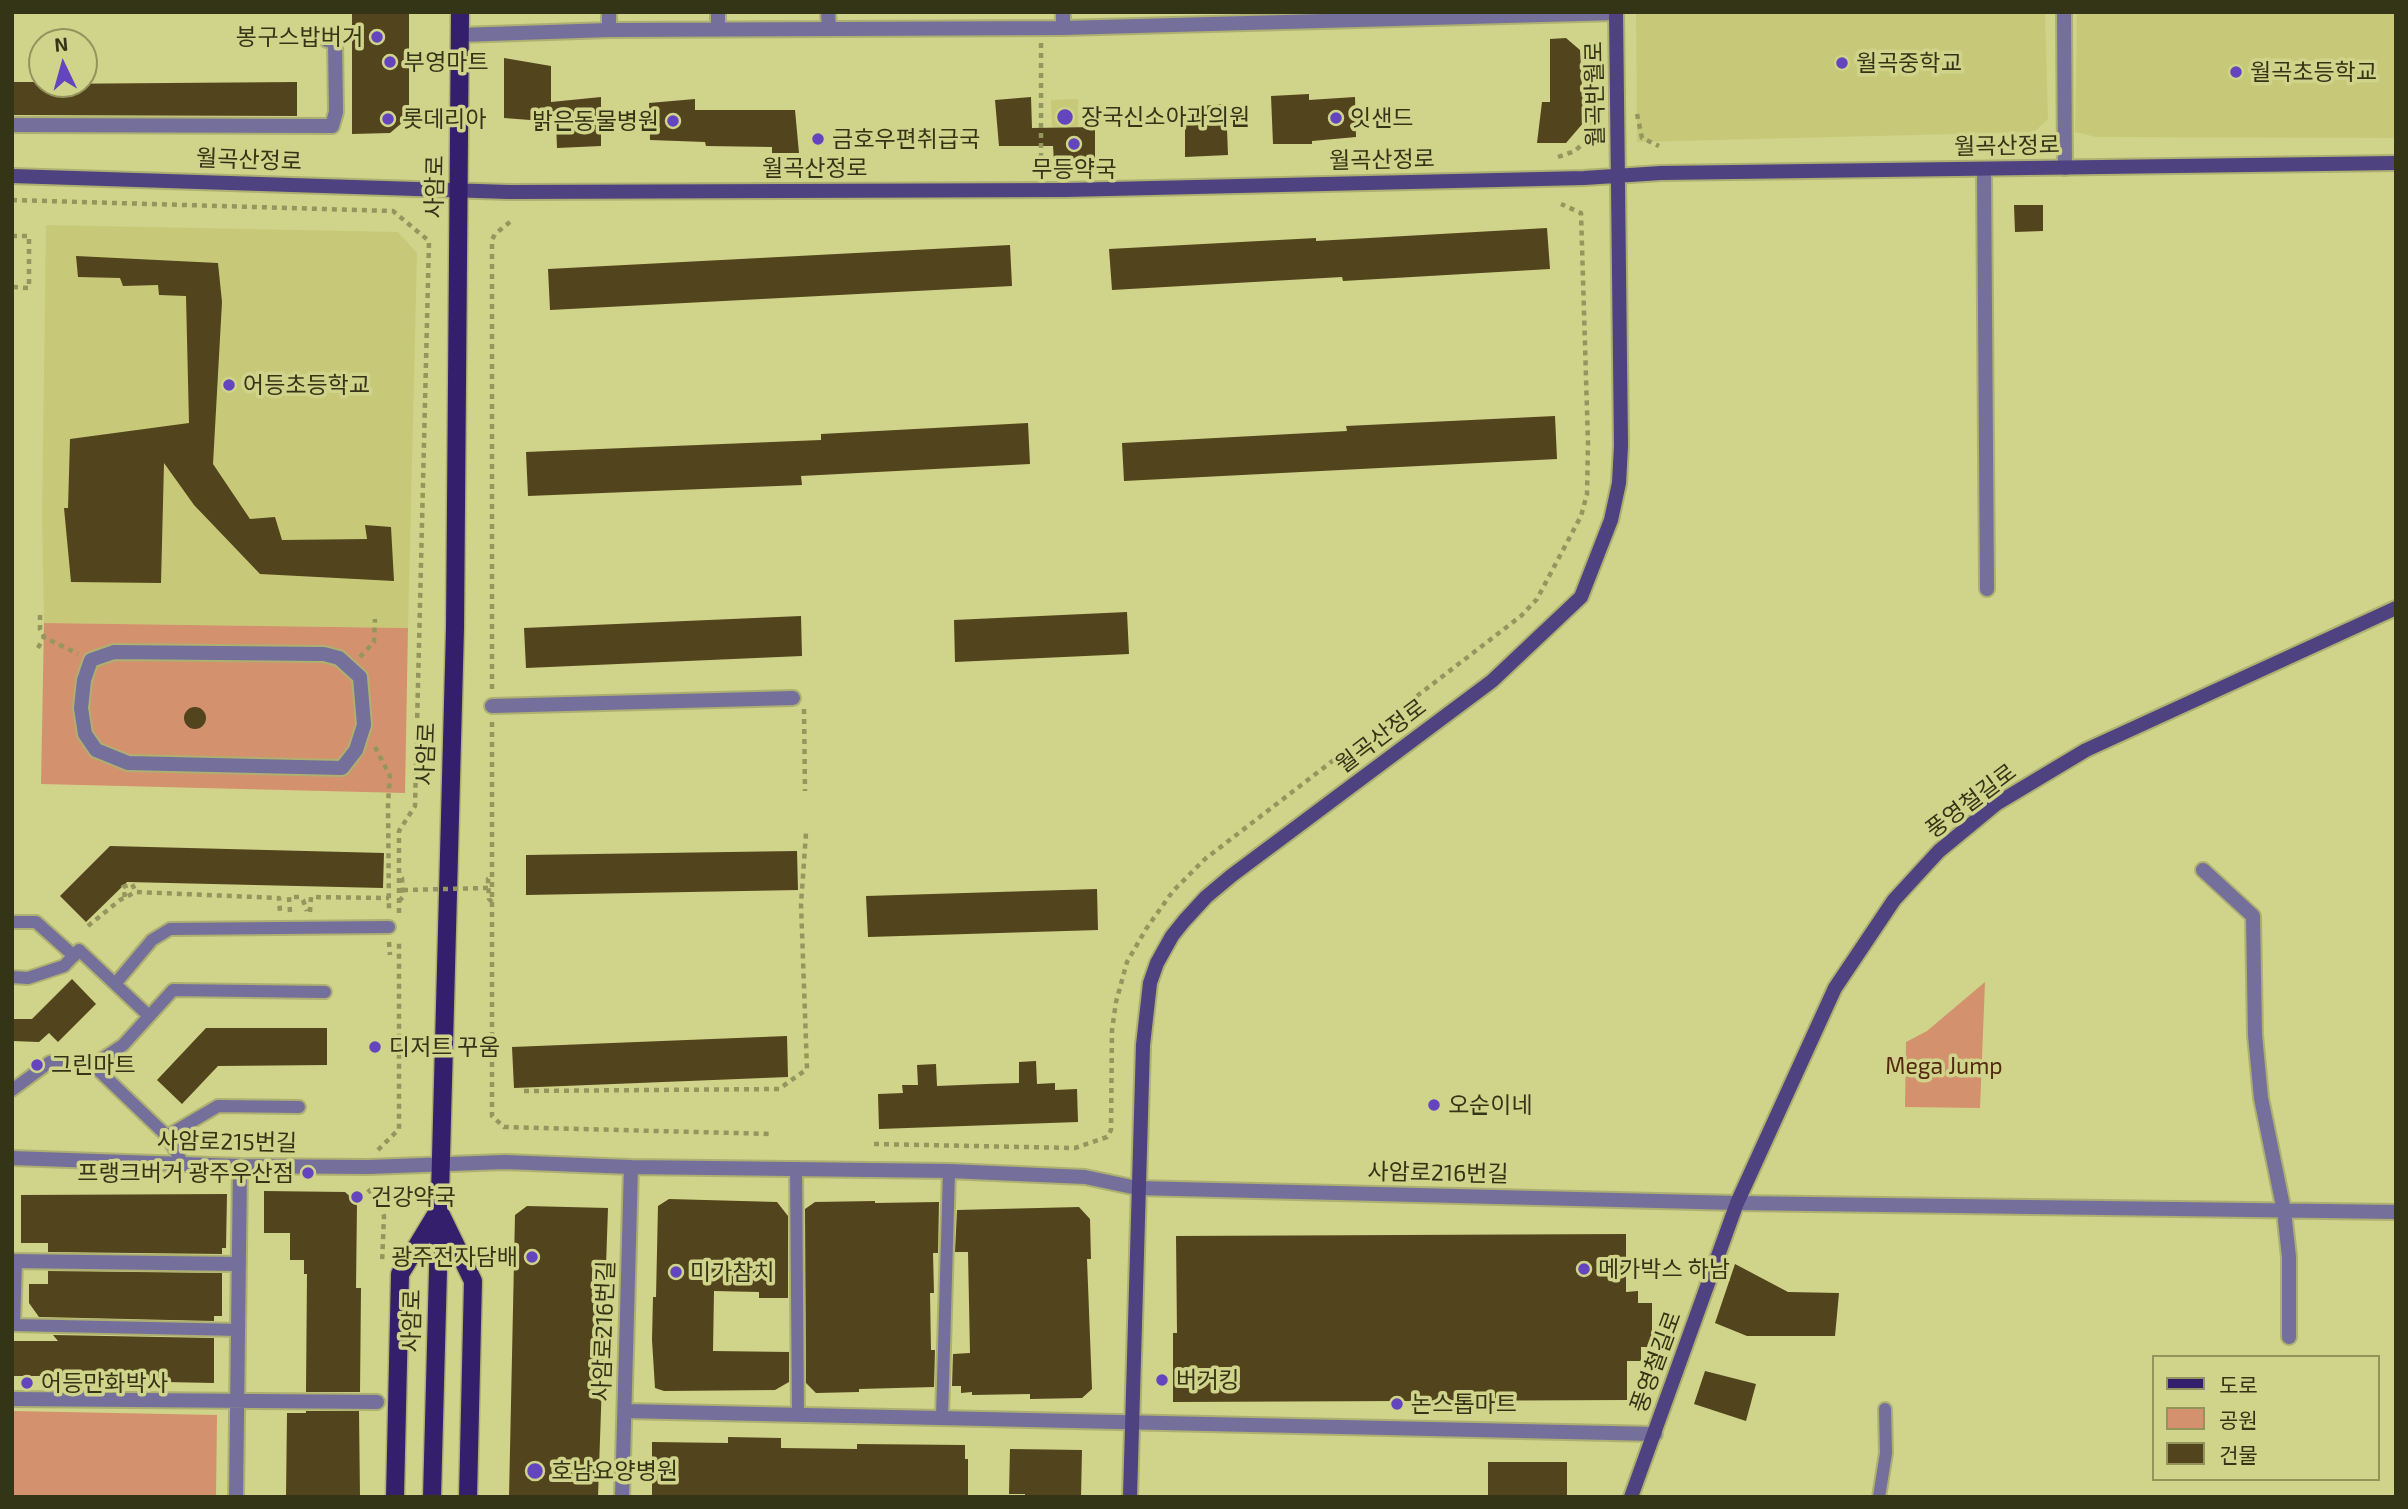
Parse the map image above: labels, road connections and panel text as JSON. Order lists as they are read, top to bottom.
{
  "streets": {
    "main road": ["사암로"],
    "street": [
      "월곡반월로",
      "월곡산정로",
      "풍영철길로",
      "사암로215번길",
      "사암로216번길"
    ]
  },
  "crossings": [
    ["월곡반월로", "월곡산정로"],
    ["월곡산정로", "사암로"],
    ["월곡산정로", "사암로216번길"],
    ["사암로", "사암로215번길"],
    ["사암로", "사암로216번길"],
    ["풍영철길로", "사암로216번길"],
    ["사암로215번길", "사암로216번길"]
  ],
  "parks": ["Mega Jump"],
  "places": [
    "봉구스밥버거",
    "부영마트",
    "월곡중학교",
    "월곡초등학교",
    "장국신소아과의원",
    "잇샌드",
    "롯데리아",
    "밝은동물병원",
    "금호우편취급국",
    "무등약국",
    "어등초등학교",
    "디저트 꾸움",
    "그린마트",
    "오순이네",
    "프랭크버거 광주우산점",
    "건강약국",
    "광주전자담배",
    "메가박스 하남",
    "미가참치",
    "버거킹",
    "어등만화박사",
    "논스톱마트",
    "호남요양병원"
  ],
  "legend": ["도로", "공원", "건물"],
  "north": "top"
}
